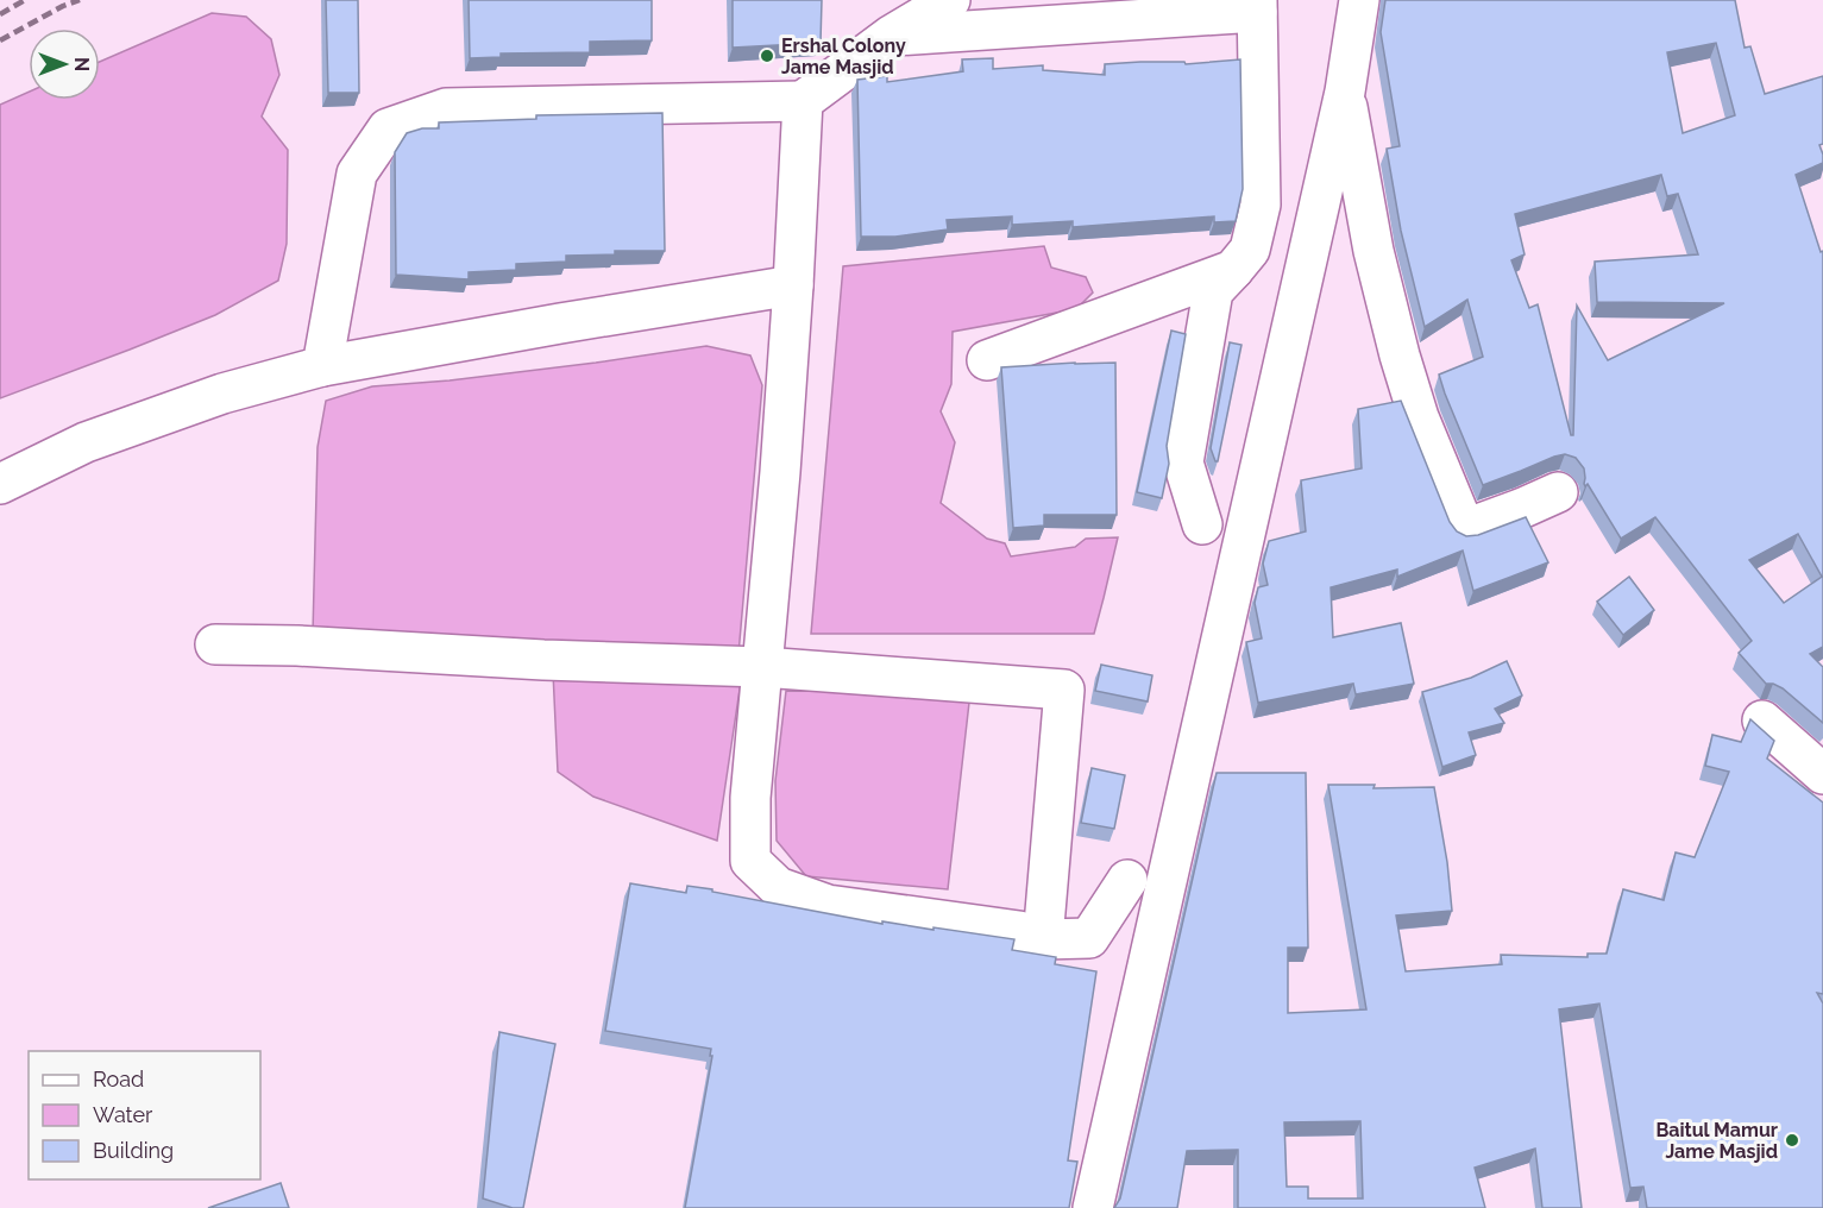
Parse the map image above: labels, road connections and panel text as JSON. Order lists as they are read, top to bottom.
{
  "places": ["Ershal Colony Jame Masjid", "Baitul Mamur Jame Masjid"],
  "legend": ["Road", "Water", "Building"],
  "north": "right"
}
